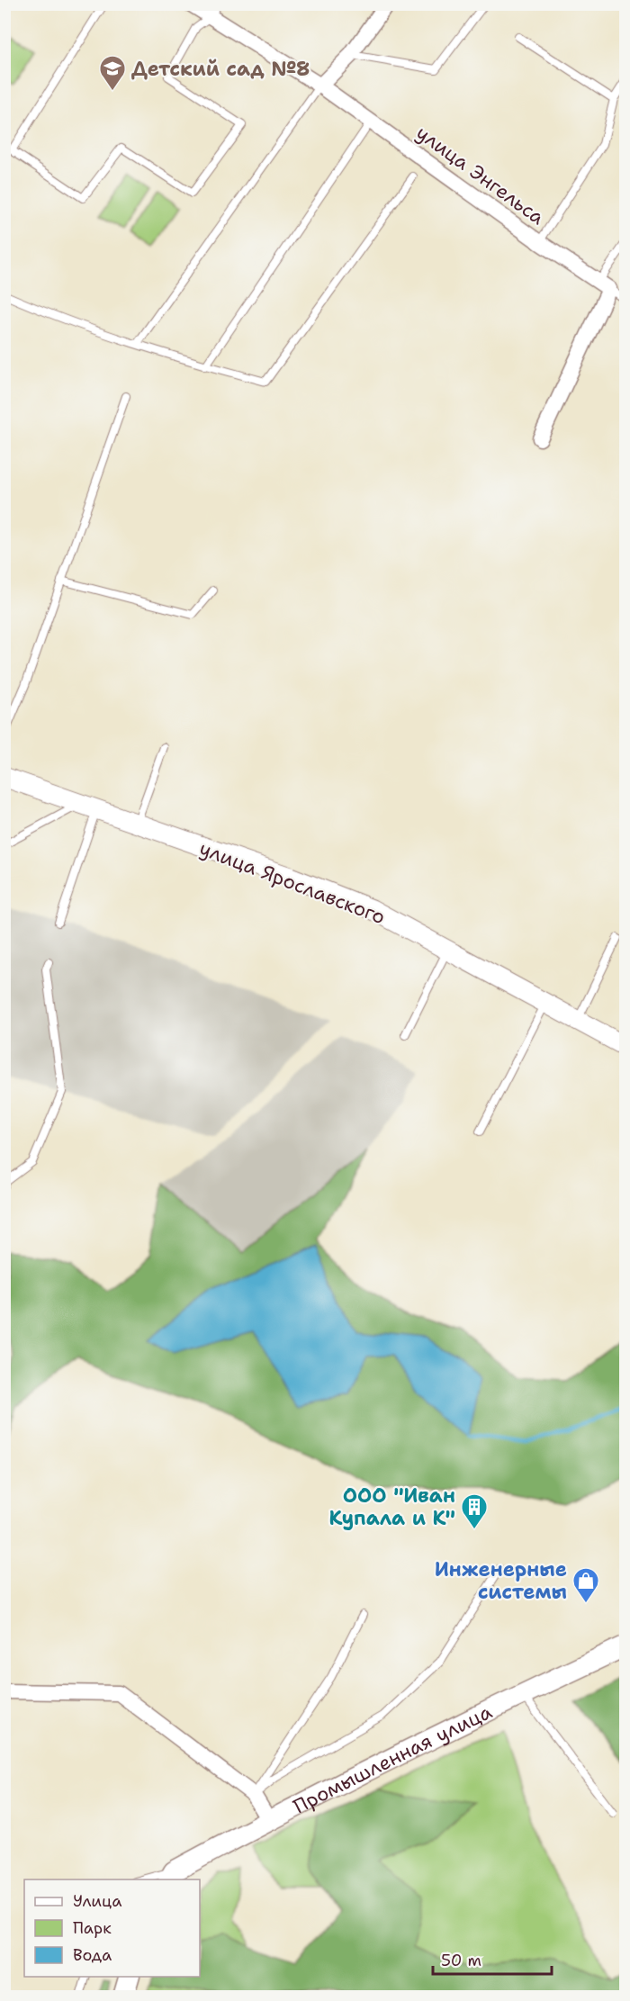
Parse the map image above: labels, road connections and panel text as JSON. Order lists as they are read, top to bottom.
{
  "streets": {
    "main road": ["Промышленная улица"],
    "street": ["улица Энгельса", "улица Ярославского"]
  },
  "places": {
    "school or university": ["Детский сад №8"],
    "building": ["ООО \"Иван Купала и К\""],
    "shop": ["Инженерные системы"]
  },
  "legend": ["Улица", "Парк", "Вода"],
  "scale_bar": "50 m"
}
